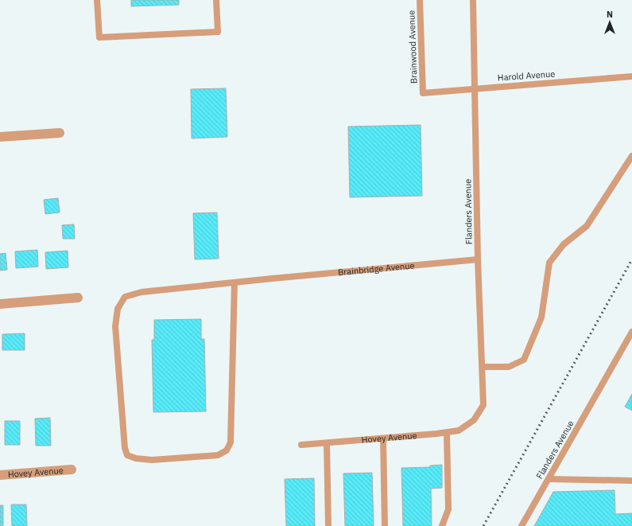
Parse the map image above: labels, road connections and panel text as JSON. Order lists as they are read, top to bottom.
{
  "streets": {
    "street": ["Hovey Avenue"],
    "lane": [
      "Brainwood Avenue",
      "Harold Avenue",
      "Flanders Avenue",
      "Brainbridge Avenue"
    ]
  },
  "crossings": [
    ["Brainwood Avenue", "Harold Avenue"],
    ["Harold Avenue", "Flanders Avenue"],
    ["Flanders Avenue", "Brainbridge Avenue"],
    ["Flanders Avenue", "Hovey Avenue"]
  ],
  "north": "top"
}
